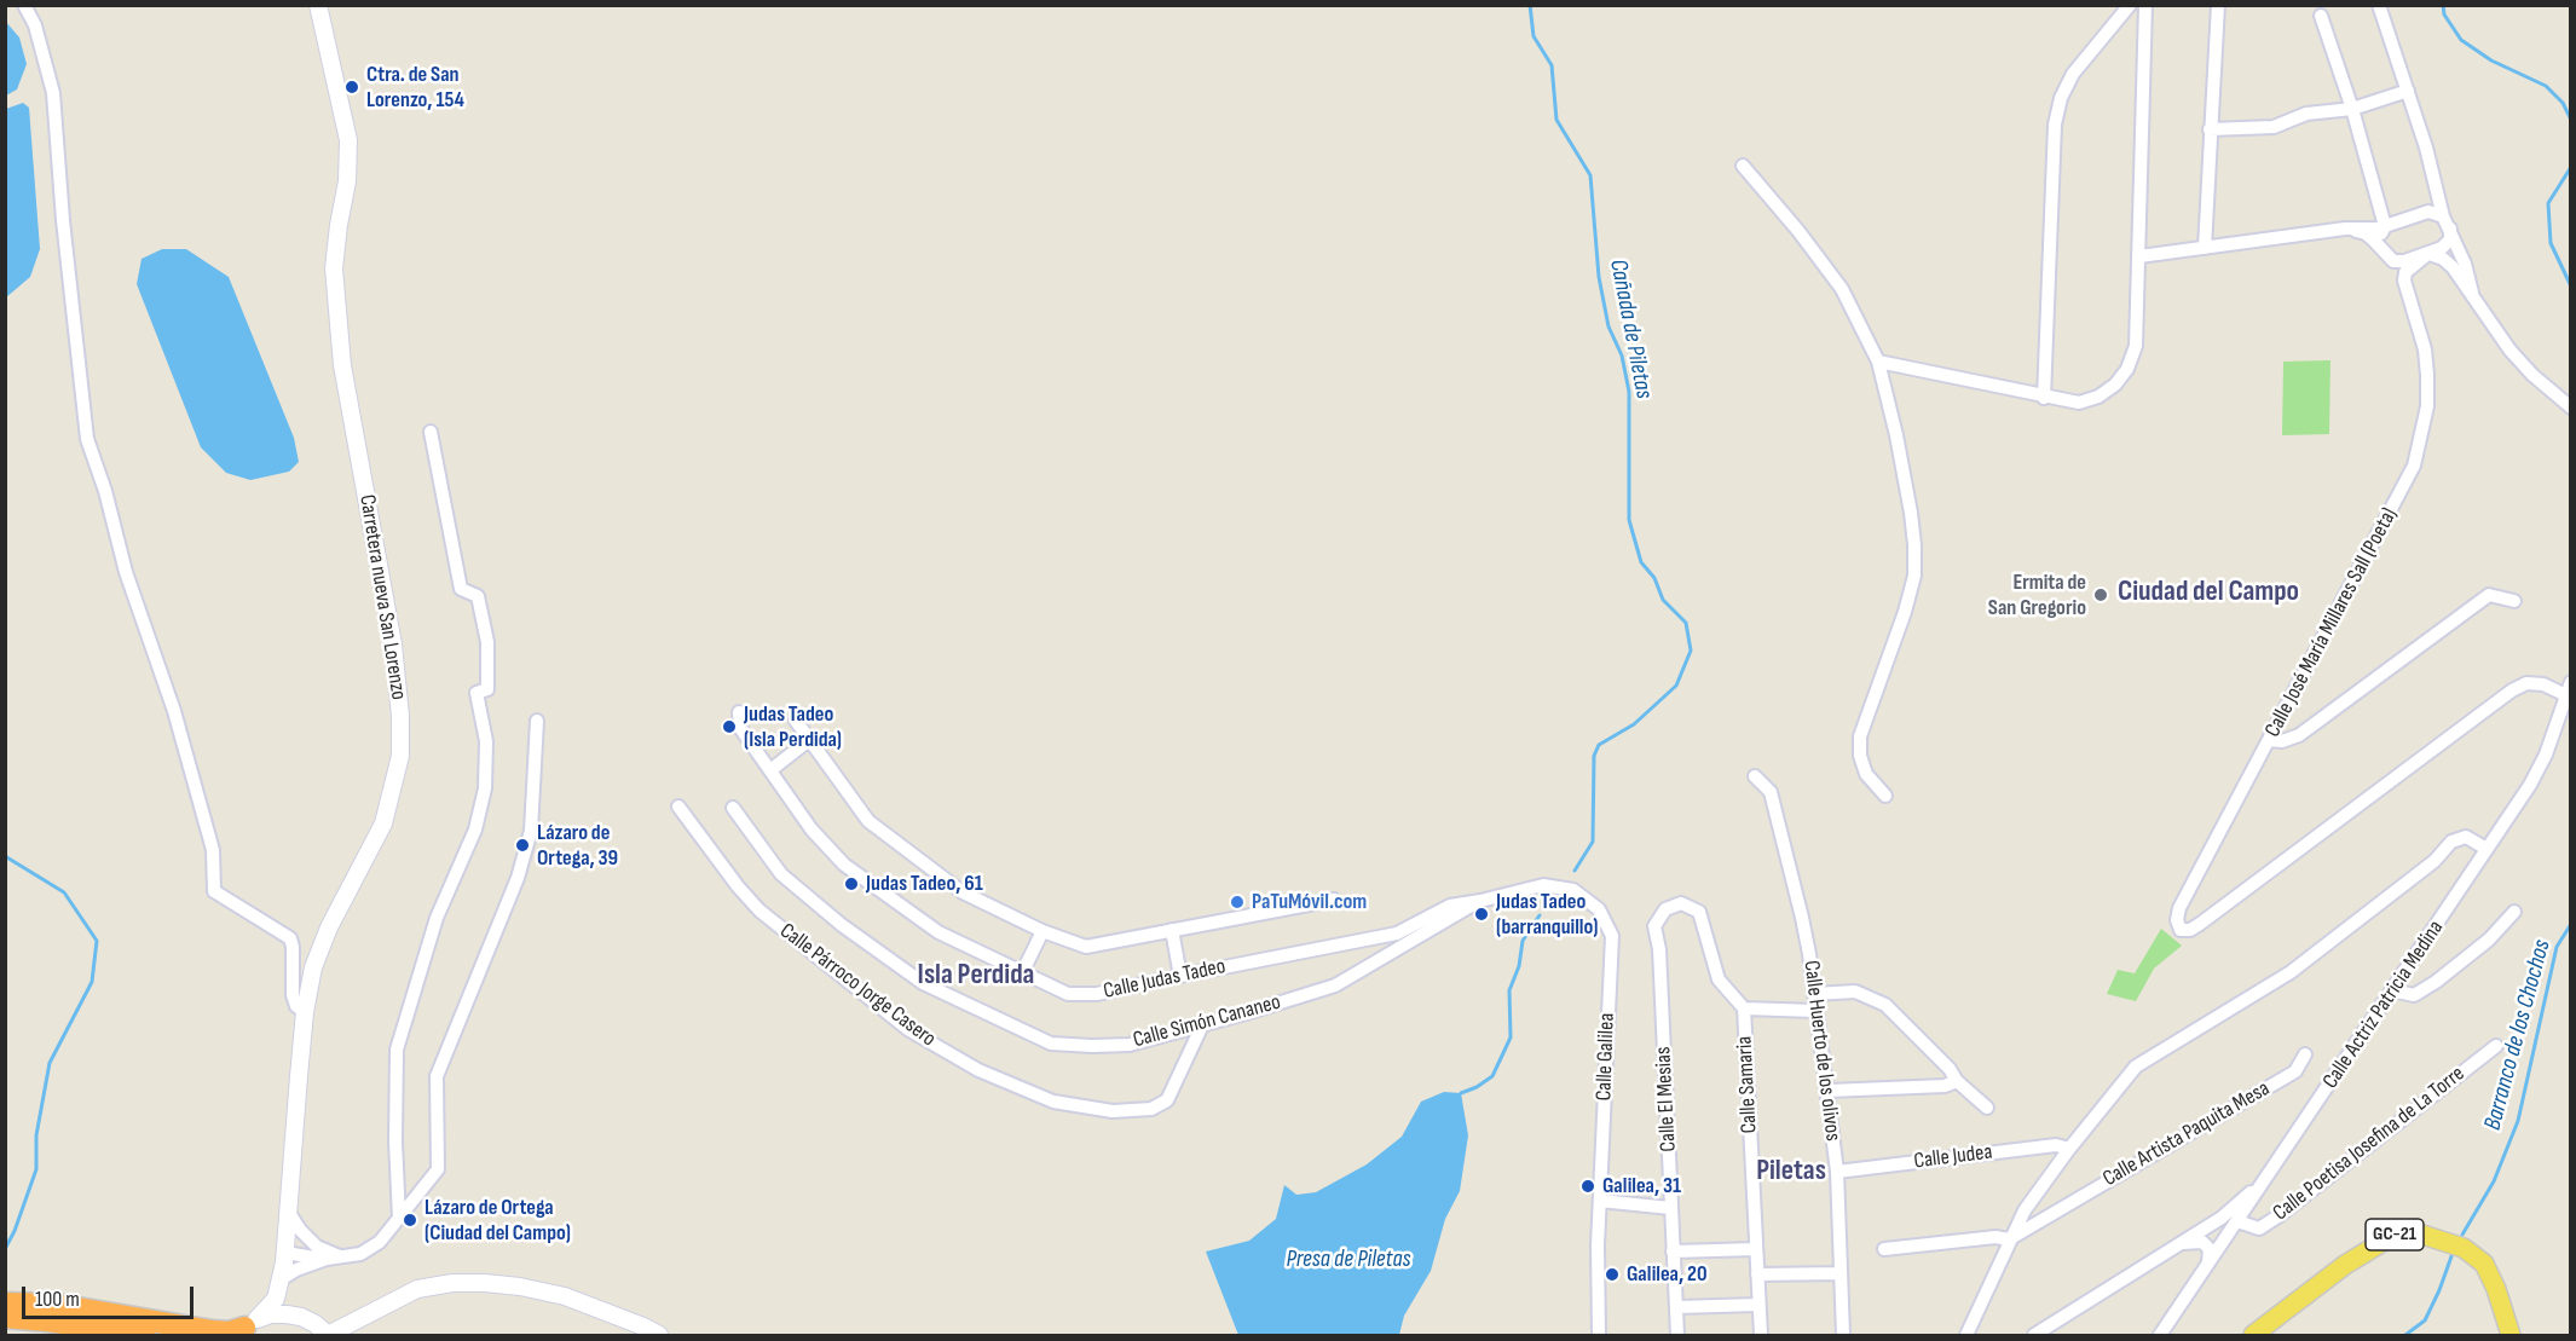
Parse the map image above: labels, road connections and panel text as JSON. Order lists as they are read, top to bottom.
{
  "streets": {
    "main road": ["GC-21"],
    "street": [
      "Carretera nueva San Lorenzo",
      "Calle José María Millares Sall (Poeta)",
      "Calle Judas Tadeo",
      "Calle Párroco Jorge Casero",
      "Calle Actriz Patricia Medina",
      "Calle Simón Cananeo",
      "Calle Huerto de los olivos",
      "Calle Galilea",
      "Calle Samaria",
      "Calle El Mesias",
      "Calle Artista Paquita Mesa",
      "Calle Poetisa Josefina de La Torre",
      "Calle Judea"
    ]
  },
  "crossings": [
    ["Calle José María Millares Sall (Poeta)", "Calle Actriz Patricia Medina"],
    ["Calle Judas Tadeo", "Calle Simón Cananeo"],
    ["Calle Judas Tadeo", "Calle Galilea"],
    ["Calle Párroco Jorge Casero", "Calle Simón Cananeo"],
    ["Calle Actriz Patricia Medina", "Calle Poetisa Josefina de La Torre"],
    ["Calle Simón Cananeo", "Calle Galilea"],
    ["Calle Huerto de los olivos", "Calle Judea"],
    ["Calle Samaria", "Calle El Mesias"]
  ],
  "districts": ["Ciudad del Campo", "Isla Perdida", "Piletas"],
  "water": ["Cañada de Piletas", "Barranco de los Chochos", "Presa de Piletas"],
  "places": [
    "Ctra. de San Lorenzo, 154",
    "Ermita de San Gregorio",
    "Judas Tadeo (Isla Perdida)",
    "Lázaro de Ortega, 39",
    "Judas Tadeo, 61",
    "PaTuMóvil.com",
    "Judas Tadeo (barranquillo)",
    "Galilea, 31",
    "Lázaro de Ortega (Ciudad del Campo)",
    "Galilea, 20"
  ],
  "scale_bar": "100 m"
}
